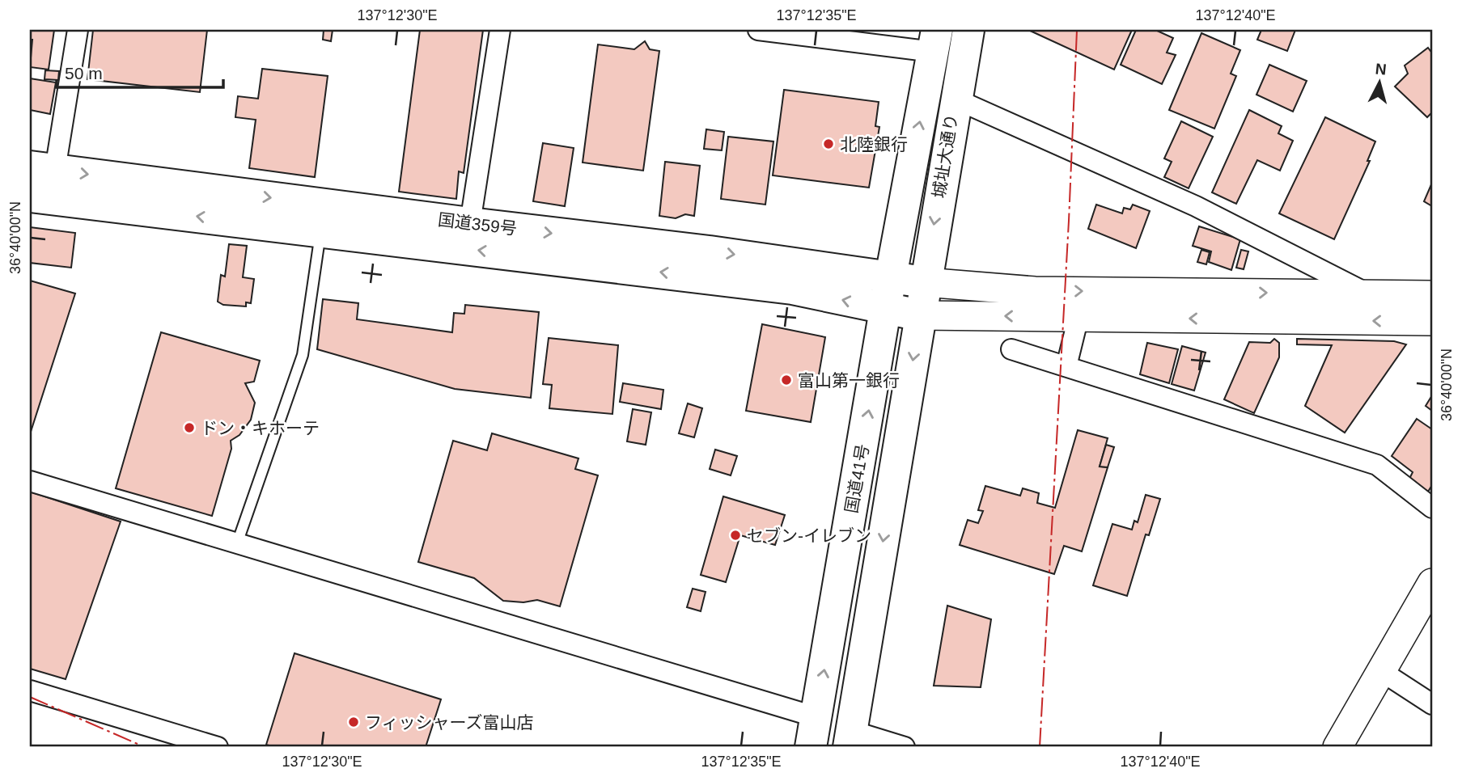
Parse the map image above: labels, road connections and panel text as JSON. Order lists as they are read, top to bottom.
{
  "streets": {
    "highway": ["城址大通り", "国道359号", "国道41号"]
  },
  "crossings": [
    ["城址大通り", "国道359号"],
    ["城址大通り", "国道41号"],
    ["国道359号", "国道41号"]
  ],
  "places": [
    "北陸銀行",
    "富山第一銀行",
    "ドン・キホーテ",
    "セブン-イレブン",
    "フィッシャーズ富山店"
  ],
  "scale_bar": "50 m",
  "north": "top",
  "coordinates": [
    "137°12'30\"E",
    "137°12'35\"E",
    "137°12'40\"E",
    "36°40'00\"N"
  ]
}
